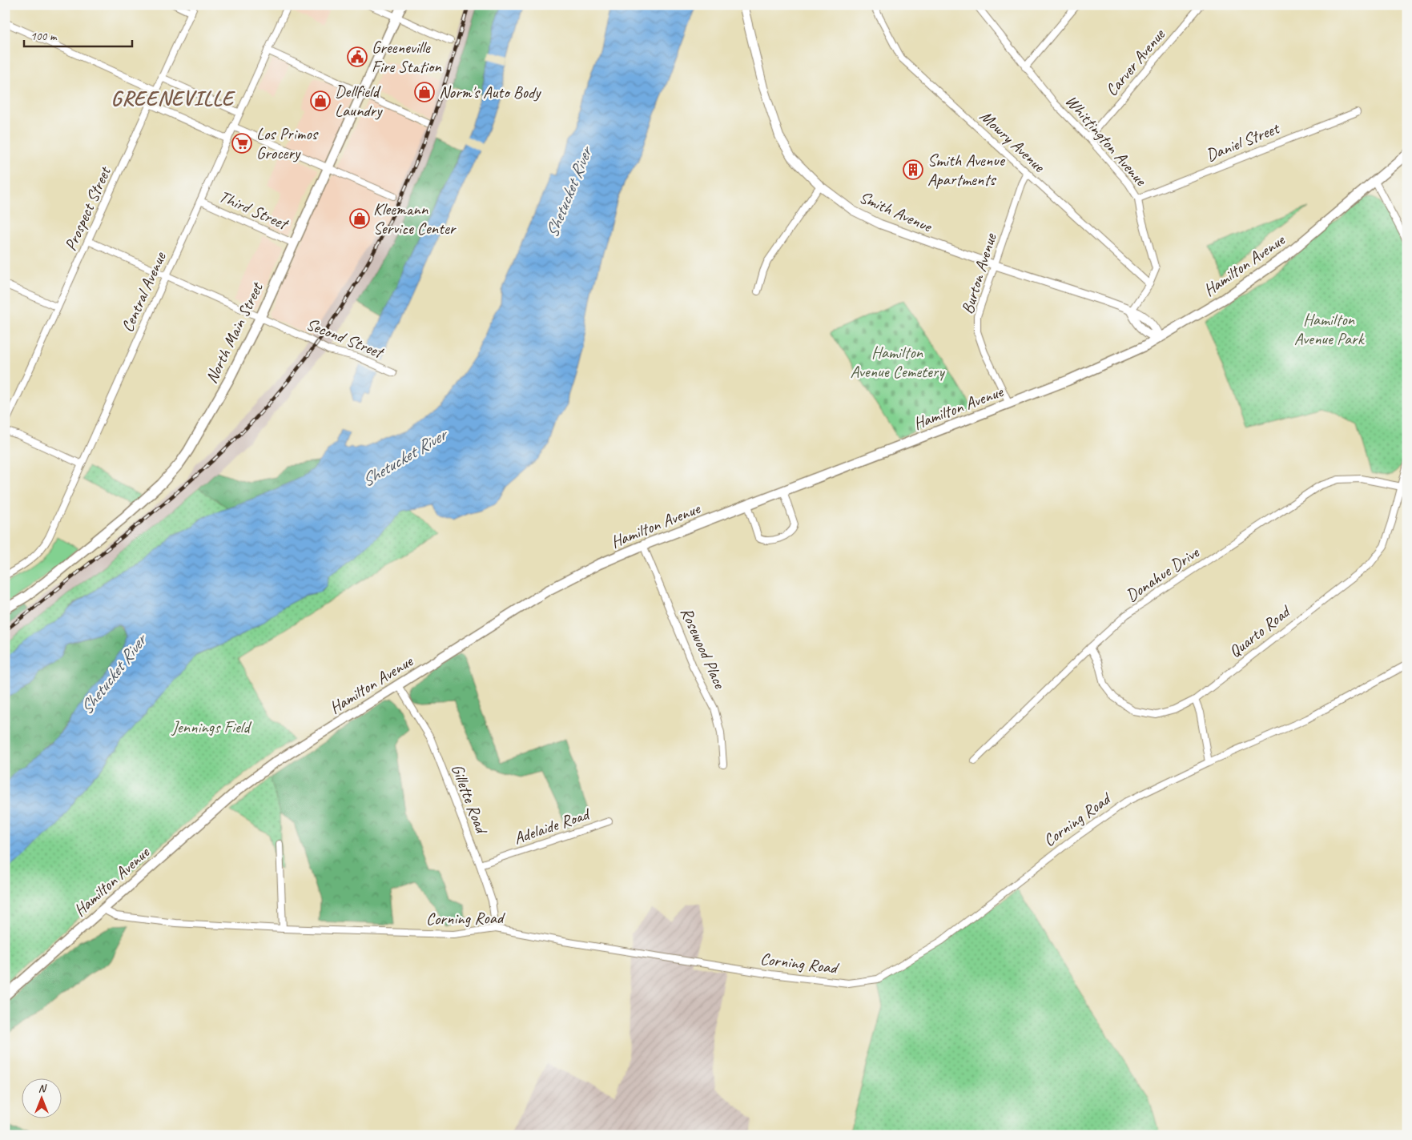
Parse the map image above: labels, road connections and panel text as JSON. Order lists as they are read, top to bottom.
{
  "streets": {
    "main road": ["Hamilton Avenue", "North Main Street"],
    "street": [
      "Carver Avenue",
      "Whittington Avenue",
      "Mowry Avenue",
      "Daniel Street",
      "Prospect Street",
      "Third Street",
      "Smith Avenue",
      "Burton Avenue",
      "Central Avenue",
      "Second Street",
      "Donahue Drive",
      "Quarto Road",
      "Rosewood Place",
      "Gillette Road",
      "Corning Road",
      "Adelaide Road"
    ]
  },
  "crossings": [
    ["Carver Avenue", "Whittington Avenue"],
    ["Whittington Avenue", "Mowry Avenue"],
    ["Whittington Avenue", "Daniel Street"],
    ["Whittington Avenue", "Smith Avenue"],
    ["Mowry Avenue", "Burton Avenue"],
    ["Prospect Street", "Second Street"],
    ["Third Street", "Central Avenue"],
    ["Third Street", "North Main Street"],
    ["Smith Avenue", "Hamilton Avenue"],
    ["Smith Avenue", "Burton Avenue"],
    ["Hamilton Avenue", "Burton Avenue"],
    ["Hamilton Avenue", "Rosewood Place"],
    ["Hamilton Avenue", "Gillette Road"],
    ["Hamilton Avenue", "Corning Road"],
    ["Central Avenue", "Second Street"],
    ["North Main Street", "Second Street"],
    ["Donahue Drive", "Quarto Road"],
    ["Gillette Road", "Corning Road"],
    ["Gillette Road", "Adelaide Road"]
  ],
  "districts": ["GREENEVILLE"],
  "water": ["Shetucket River"],
  "parks": ["Hamilton Avenue Park", "Hamilton Avenue Cemetery", "Jennings Field"],
  "places": {
    "public building": ["Greeneville Fire Station"],
    "shop": ["Norm's Auto Body", "Dellfield Laundry", "Kleemann Service Center"],
    "supermarket": ["Los Primos Grocery"],
    "building": ["Smith Avenue Apartments"]
  },
  "scale_bar": "100 m",
  "north": "top"
}
